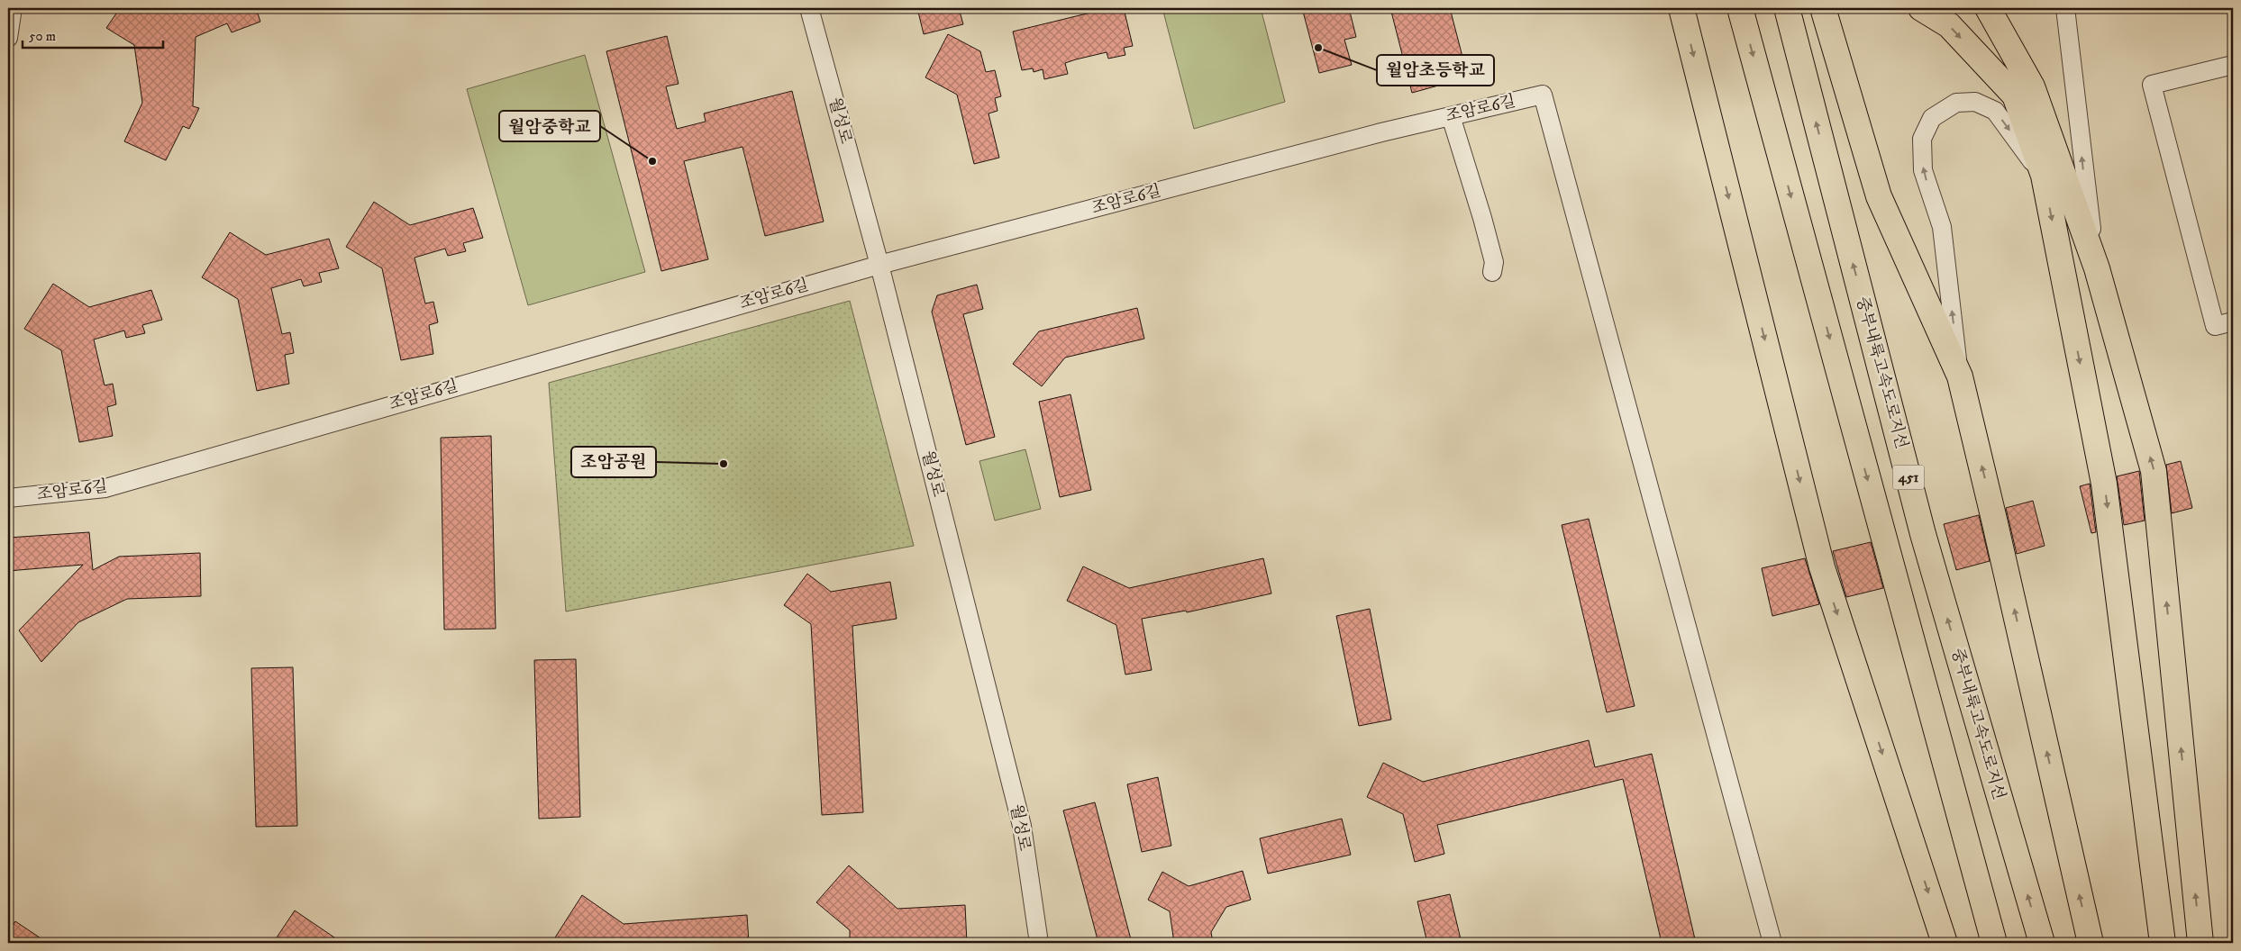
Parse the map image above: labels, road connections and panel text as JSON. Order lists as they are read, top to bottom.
{
  "streets": {
    "highway": ["중부내륙고속도로지선", "451"],
    "street": ["조암로6길", "월성로"]
  },
  "crossings": [
    ["조암로6길", "월성로"]
  ],
  "places": ["월암초등학교", "월암중학교", "조암공원"],
  "scale_bar": "50 m"
}
